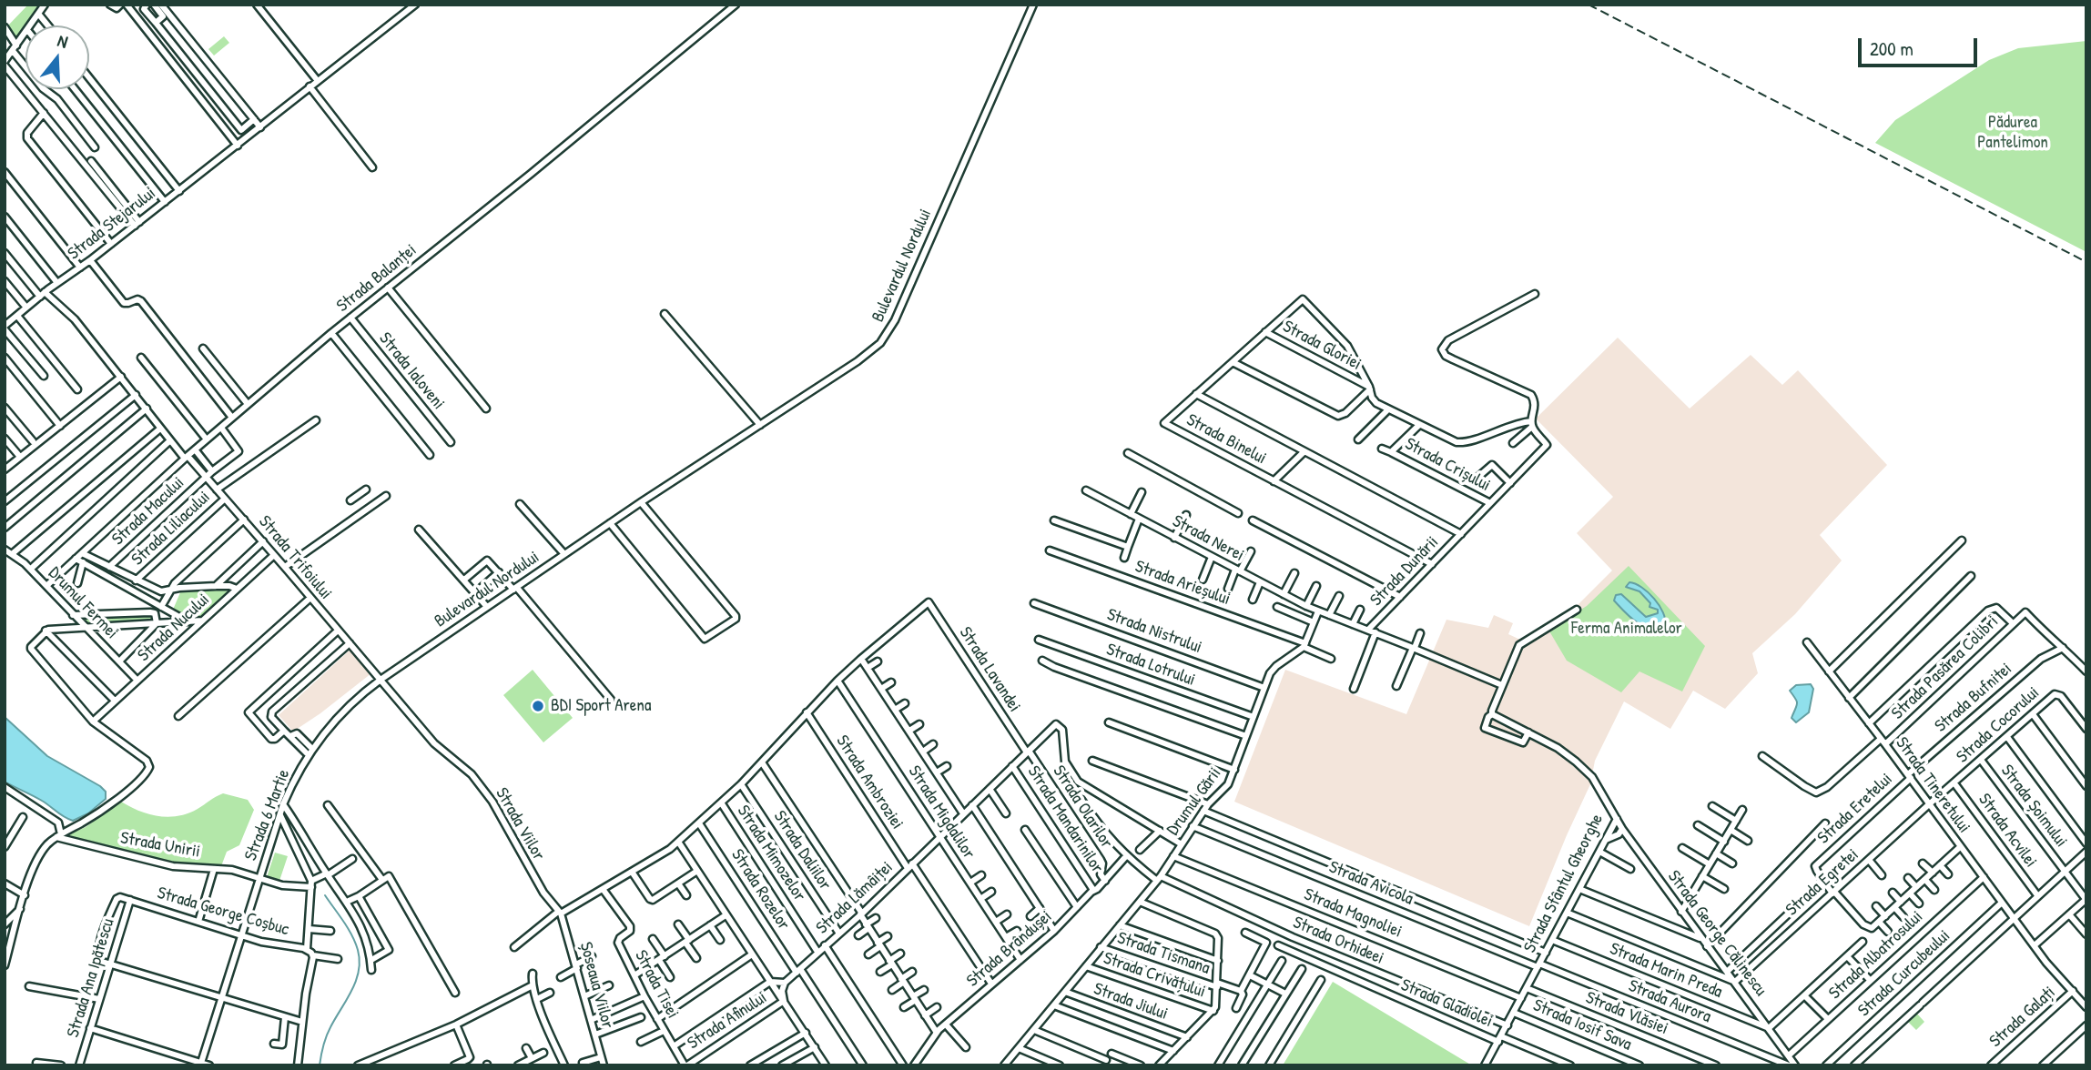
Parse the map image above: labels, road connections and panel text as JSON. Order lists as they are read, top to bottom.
{
  "streets": {
    "street": [
      "Strada Stejarului",
      "Bulevardul Nordului",
      "Strada Balanței",
      "Strada Gloriei",
      "Strada Ialoveni",
      "Strada Binelui",
      "Strada Crișului",
      "Strada Macului",
      "Strada Liliacului",
      "Strada Nerei",
      "Strada Trifoiului",
      "Strada Dunării",
      "Strada Arieșului",
      "Drumul Fermei",
      "Strada Nucului",
      "Strada Nistrului",
      "Strada Lotrului",
      "Strada Pasărea Colibri",
      "Strada Lavandei",
      "Strada Bufnitei",
      "Strada Cocorului",
      "Strada Ambroziei",
      "Strada Tineretului",
      "Drumul Gării",
      "Strada Șoimului",
      "Strada Olarilor",
      "Strada Eretelui",
      "Strada Migdalilor",
      "Strada 6 Martie",
      "Strada Mandarinilor",
      "Strada Viilor",
      "Strada Acvilei",
      "Strada Unirii",
      "Strada Daliilor",
      "Strada Mimozelor",
      "Strada Egretei",
      "Strada Avicola",
      "Strada Sfântul Gheorghe",
      "Strada Rozelor",
      "Strada Lămâiței",
      "Strada George Coșbuc",
      "Strada Magnoliei",
      "Strada George Călinescu",
      "Strada Orhideei",
      "Strada Brândușei",
      "Strada Tismana",
      "Strada Albatrosului",
      "Strada Marin Preda",
      "Strada Curcubeului",
      "Strada Crivățului",
      "Strada Ana Ipătescu",
      "Strada Tisei",
      "Șoseaua Viilor",
      "Strada Jiului",
      "Strada Aurora",
      "Strada Gladiolei",
      "Strada Vlăsiei",
      "Strada Galați",
      "Strada Afinului",
      "Strada Iosif Sava"
    ]
  },
  "crossings": [
    ["Strada Stejarului", "Strada Trifoiului"],
    ["Bulevardul Nordului", "Strada Trifoiului"],
    ["Bulevardul Nordului", "Strada 6 Martie"],
    ["Bulevardul Nordului", "Strada Viilor"],
    ["Strada Balanței", "Strada Ialoveni"],
    ["Strada Balanței", "Strada Macului"],
    ["Strada Balanței", "Strada Trifoiului"],
    ["Strada Balanței", "Drumul Fermei"],
    ["Strada Gloriei", "Strada Crișului"],
    ["Strada Gloriei", "Strada Dunării"],
    ["Strada Binelui", "Strada Dunării"],
    ["Strada Crișului", "Strada Dunării"],
    ["Strada Macului", "Strada Trifoiului"],
    ["Strada Liliacului", "Strada Trifoiului"],
    ["Strada Trifoiului", "Strada Nucului"],
    ["Strada Trifoiului", "Strada 6 Martie"],
    ["Strada Trifoiului", "Strada Viilor"],
    ["Strada Arieșului", "Drumul Gării"],
    ["Drumul Fermei", "Strada Nucului"],
    ["Strada Nistrului", "Drumul Gării"],
    ["Strada Lotrului", "Drumul Gării"],
    ["Strada Pasărea Colibri", "Strada Bufnitei"],
    ["Strada Pasărea Colibri", "Strada Tineretului"],
    ["Strada Lavandei", "Strada Olarilor"],
    ["Strada Lavandei", "Strada Lămâiței"],
    ["Strada Bufnitei", "Strada Tineretului"],
    ["Strada Bufnitei", "Strada Eretelui"],
    ["Strada Cocorului", "Strada Tineretului"],
    ["Strada Cocorului", "Strada Șoimului"],
    ["Strada Cocorului", "Strada Acvilei"],
    ["Strada Cocorului", "Strada Egretei"],
    ["Strada Ambroziei", "Strada Lămâiței"],
    ["Strada Ambroziei", "Strada Brândușei"],
    ["Strada Tineretului", "Strada Eretelui"],
    ["Strada Tineretului", "Strada Egretei"],
    ["Strada Tineretului", "Strada Albatrosului"],
    ["Strada Tineretului", "Strada Curcubeului"],
    ["Strada Tineretului", "Strada Galați"],
    ["Drumul Gării", "Strada Avicola"],
    ["Drumul Gării", "Strada Magnoliei"],
    ["Drumul Gării", "Strada Orhideei"],
    ["Drumul Gării", "Strada Tismana"],
    ["Drumul Gării", "Strada Crivățului"],
    ["Drumul Gării", "Strada Jiului"],
    ["Strada Olarilor", "Strada Lămâiței"],
    ["Strada Olarilor", "Strada Brândușei"],
    ["Strada Migdalilor", "Strada Lămâiței"],
    ["Strada Migdalilor", "Strada Brândușei"],
    ["Strada 6 Martie", "Strada Viilor"],
    ["Strada 6 Martie", "Strada Unirii"],
    ["Strada 6 Martie", "Strada George Coșbuc"],
    ["Strada Mandarinilor", "Strada Lămâiței"],
    ["Strada Mandarinilor", "Strada Brândușei"],
    ["Strada Viilor", "Șoseaua Viilor"],
    ["Strada Daliilor", "Strada Lămâiței"],
    ["Strada Mimozelor", "Strada Lămâiței"],
    ["Strada Egretei", "Strada George Călinescu"],
    ["Strada Avicola", "Strada Sfântul Gheorghe"],
    ["Strada Avicola", "Strada Aurora"],
    ["Strada Sfântul Gheorghe", "Strada Magnoliei"],
    ["Strada Sfântul Gheorghe", "Strada George Călinescu"],
    ["Strada Sfântul Gheorghe", "Strada Orhideei"],
    ["Strada Sfântul Gheorghe", "Strada Marin Preda"],
    ["Strada Sfântul Gheorghe", "Strada Aurora"],
    ["Strada Sfântul Gheorghe", "Strada Gladiolei"],
    ["Strada Sfântul Gheorghe", "Strada Vlăsiei"],
    ["Strada Sfântul Gheorghe", "Strada Iosif Sava"],
    ["Strada Rozelor", "Strada Lămâiței"],
    ["Strada George Coșbuc", "Strada Ana Ipătescu"],
    ["Strada George Călinescu", "Strada Albatrosului"],
    ["Strada George Călinescu", "Strada Marin Preda"],
    ["Strada Tisei", "Strada Afinului"]
  ],
  "parks": ["Pădurea Pantelimon", "Ferma Animalelor"],
  "places": ["BDI Sport Arena"],
  "scale_bar": "200 m",
  "north": "top"
}
